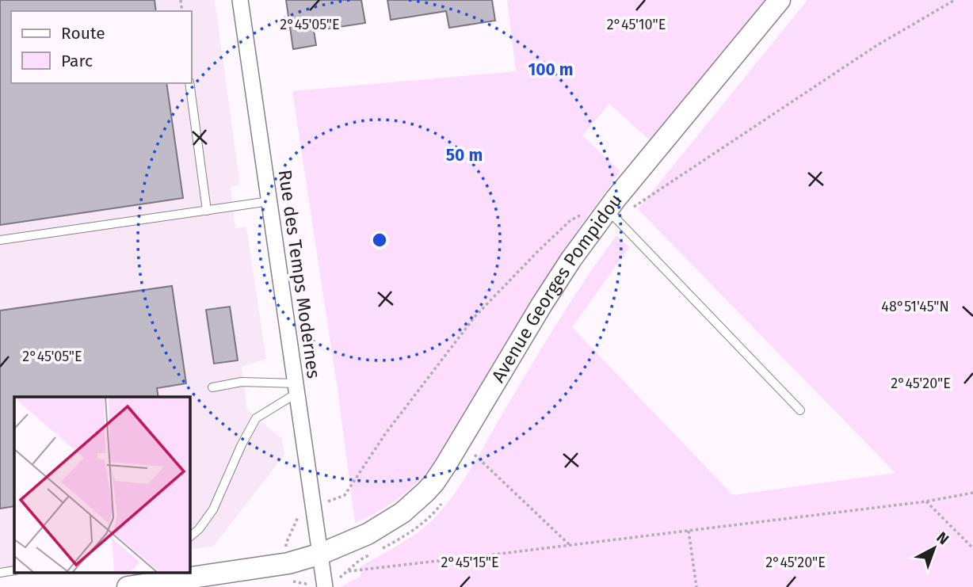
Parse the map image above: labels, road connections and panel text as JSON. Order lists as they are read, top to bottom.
{
  "streets": {
    "main road": ["Avenue Georges Pompidou"],
    "street": ["Rue des Temps Modernes"]
  },
  "crossings": [
    ["Rue des Temps Modernes", "Avenue Georges Pompidou"]
  ],
  "legend": ["Route", "Parc"],
  "north": "top right",
  "coordinates": [
    "2°45'10\"E",
    "2°45'05\"E",
    "48°51'45\"N",
    "2°45'20\"E",
    "2°45'15\"E"
  ],
  "rings": ["100 m", "50 m"]
}
